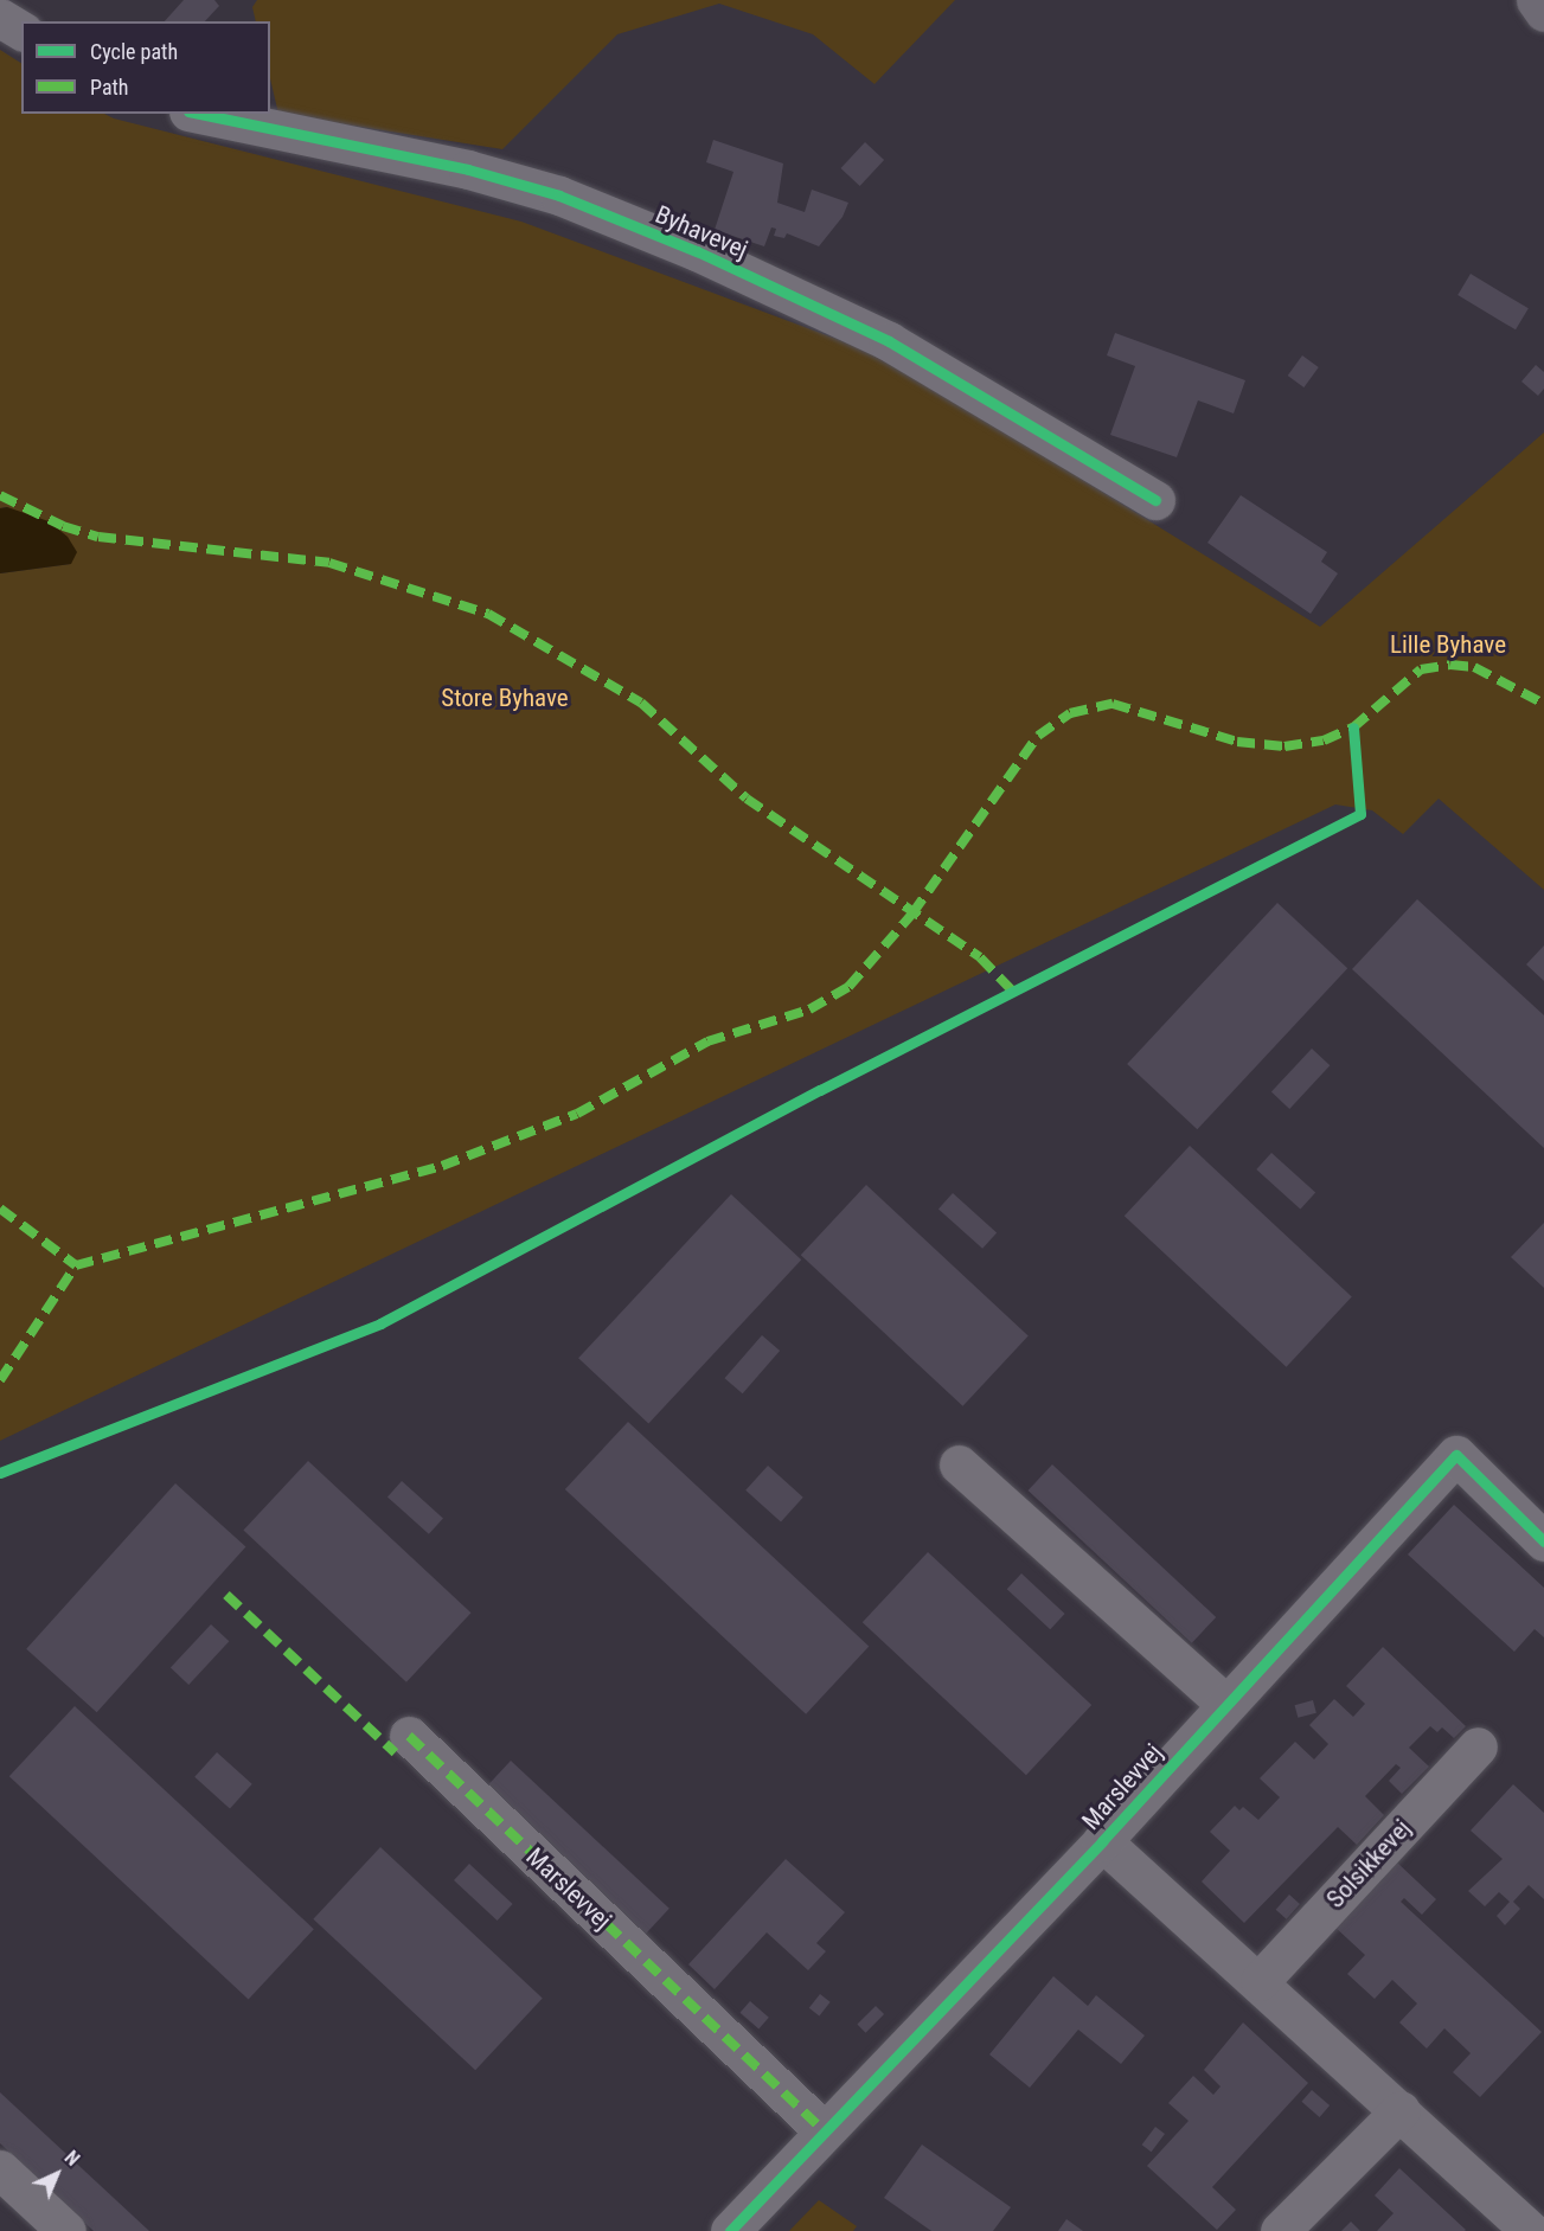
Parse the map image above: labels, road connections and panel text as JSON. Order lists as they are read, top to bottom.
{
  "streets": {
    "street": ["Byhavevej", "Marslevvej", "Solsikkevej"]
  },
  "parks": ["Lille Byhave", "Store Byhave"],
  "legend": ["Cycle path", "Path"],
  "north": "top right"
}
